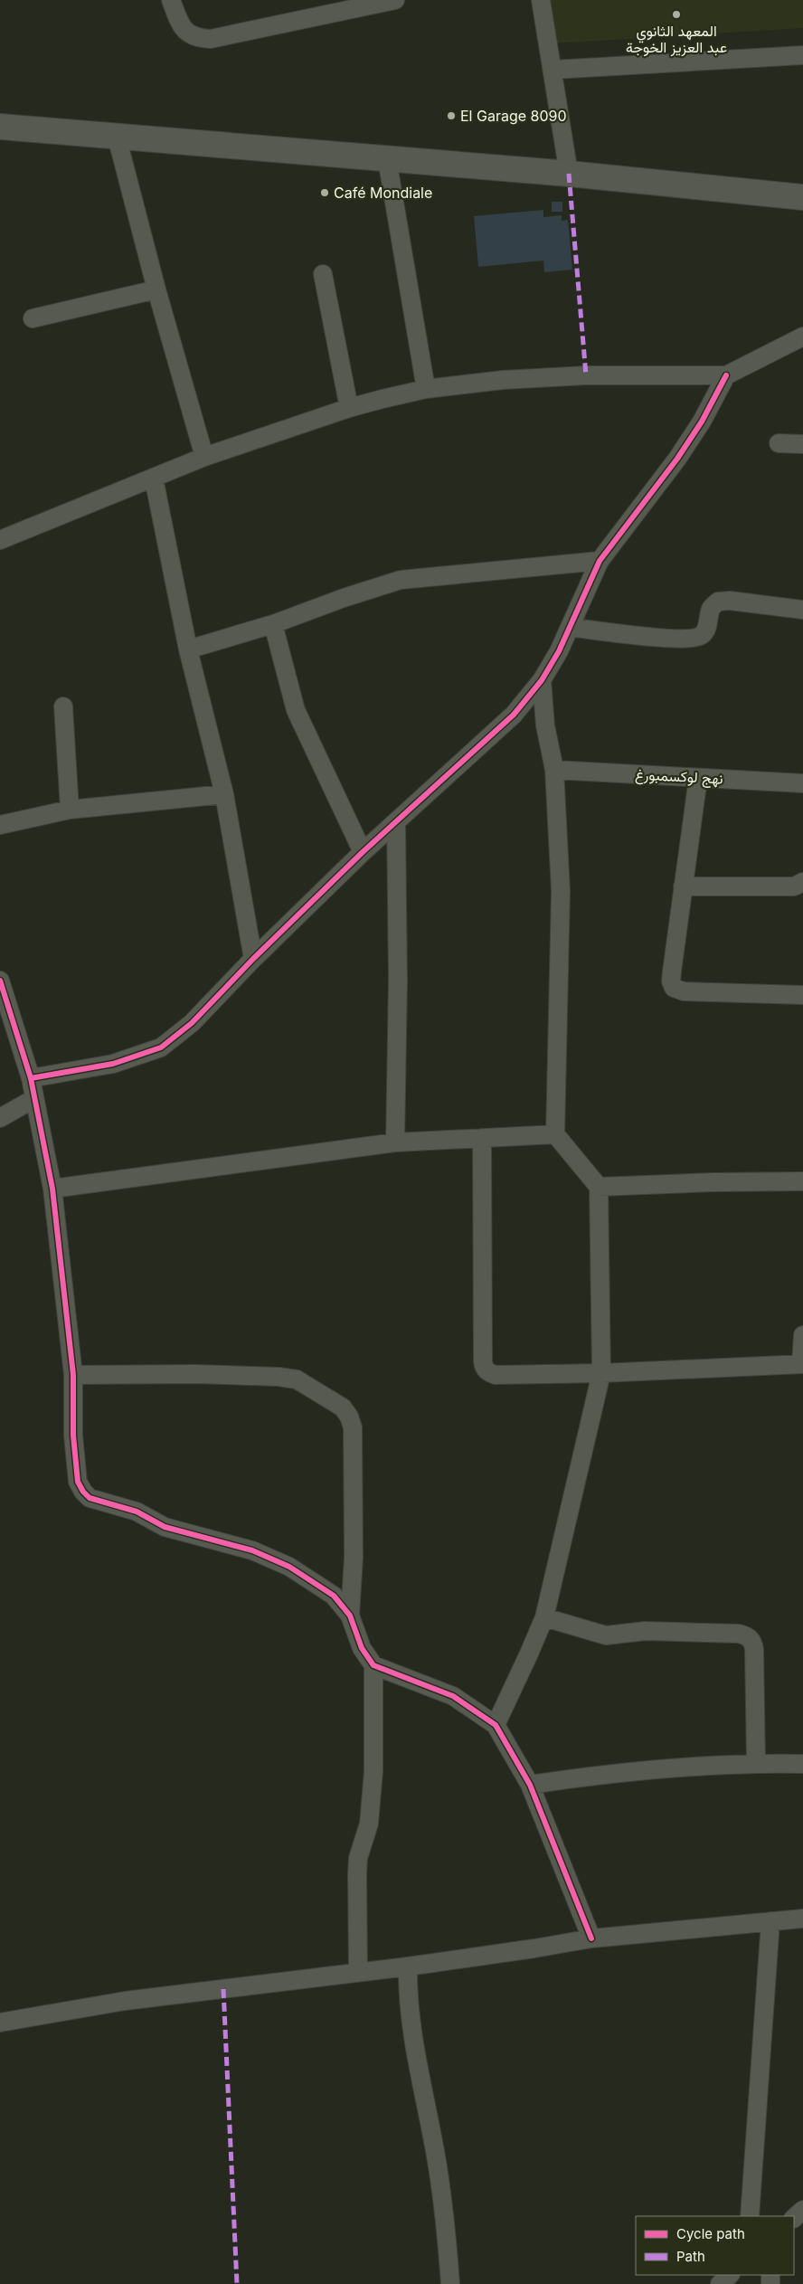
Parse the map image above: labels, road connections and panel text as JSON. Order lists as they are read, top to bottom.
{
  "streets": {
    "street": ["نهج لوكسمبورغ"]
  },
  "places": ["المعهد الثانوي عبد العزيز الخوجة", "El Garage 8090", "Café Mondiale"],
  "legend": ["Cycle path", "Path"]
}
